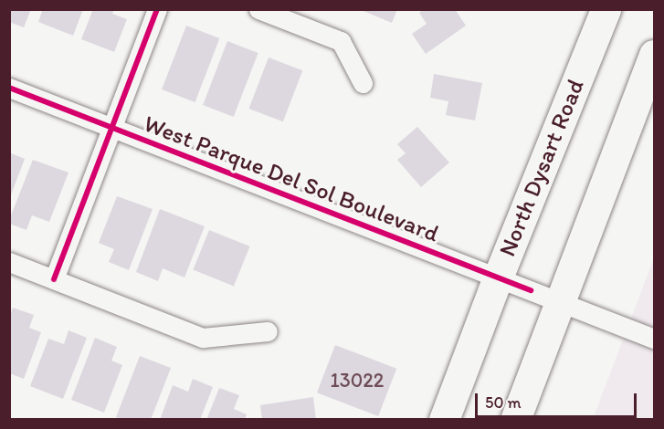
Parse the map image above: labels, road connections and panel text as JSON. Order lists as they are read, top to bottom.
{
  "streets": {
    "main road": ["North Dysart Road"],
    "street": ["West Parque Del Sol Boulevard"]
  },
  "crossings": [
    ["North Dysart Road", "West Parque Del Sol Boulevard"]
  ],
  "house_numbers": ["13022"],
  "scale_bar": "50 m"
}
